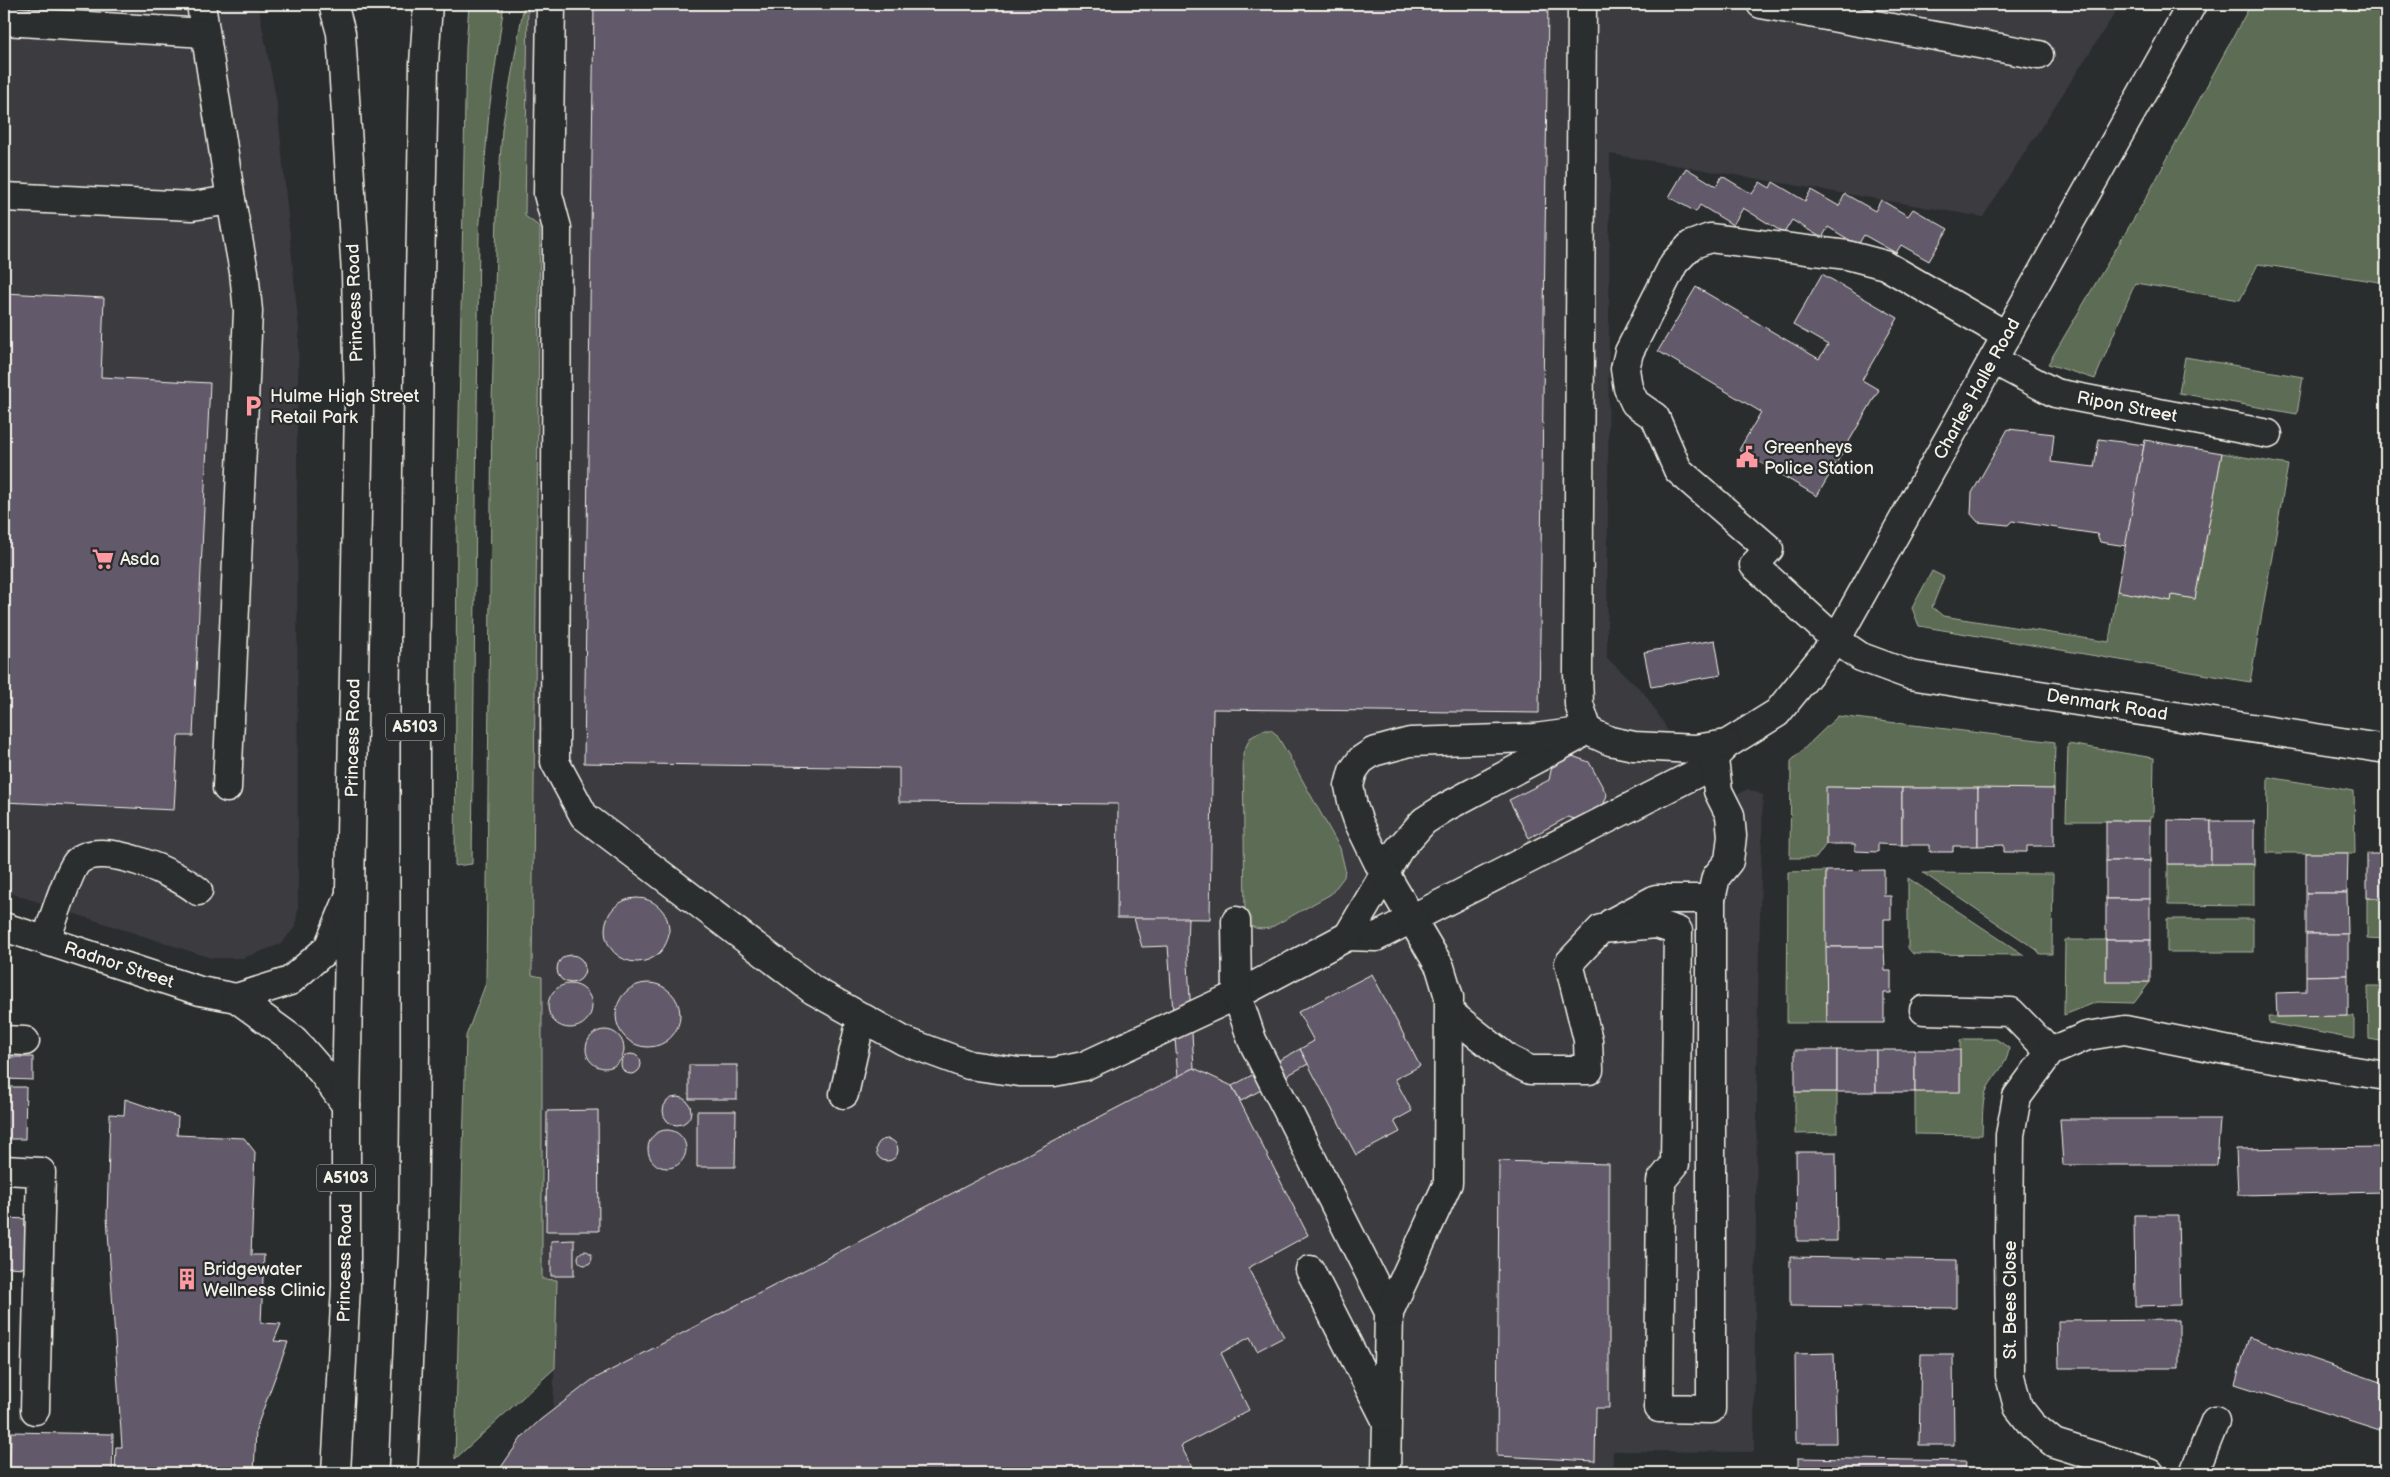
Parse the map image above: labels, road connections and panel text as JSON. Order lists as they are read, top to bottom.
{
  "streets": {
    "main road": [
      "Princess Road",
      "Charles Halle Road",
      "Ripon Street",
      "Denmark Road",
      "A5103",
      "Radnor Street",
      "St. Bees Close"
    ]
  },
  "crossings": [
    ["Princess Road", "Radnor Street"],
    ["Charles Halle Road", "Ripon Street"],
    ["Charles Halle Road", "Denmark Road"]
  ],
  "places": {
    "parking": ["Hulme High Street Retail Park"],
    "public building": ["Greenheys Police Station"],
    "supermarket": ["Asda"],
    "building": ["Bridgewater Wellness Clinic"]
  }
}
